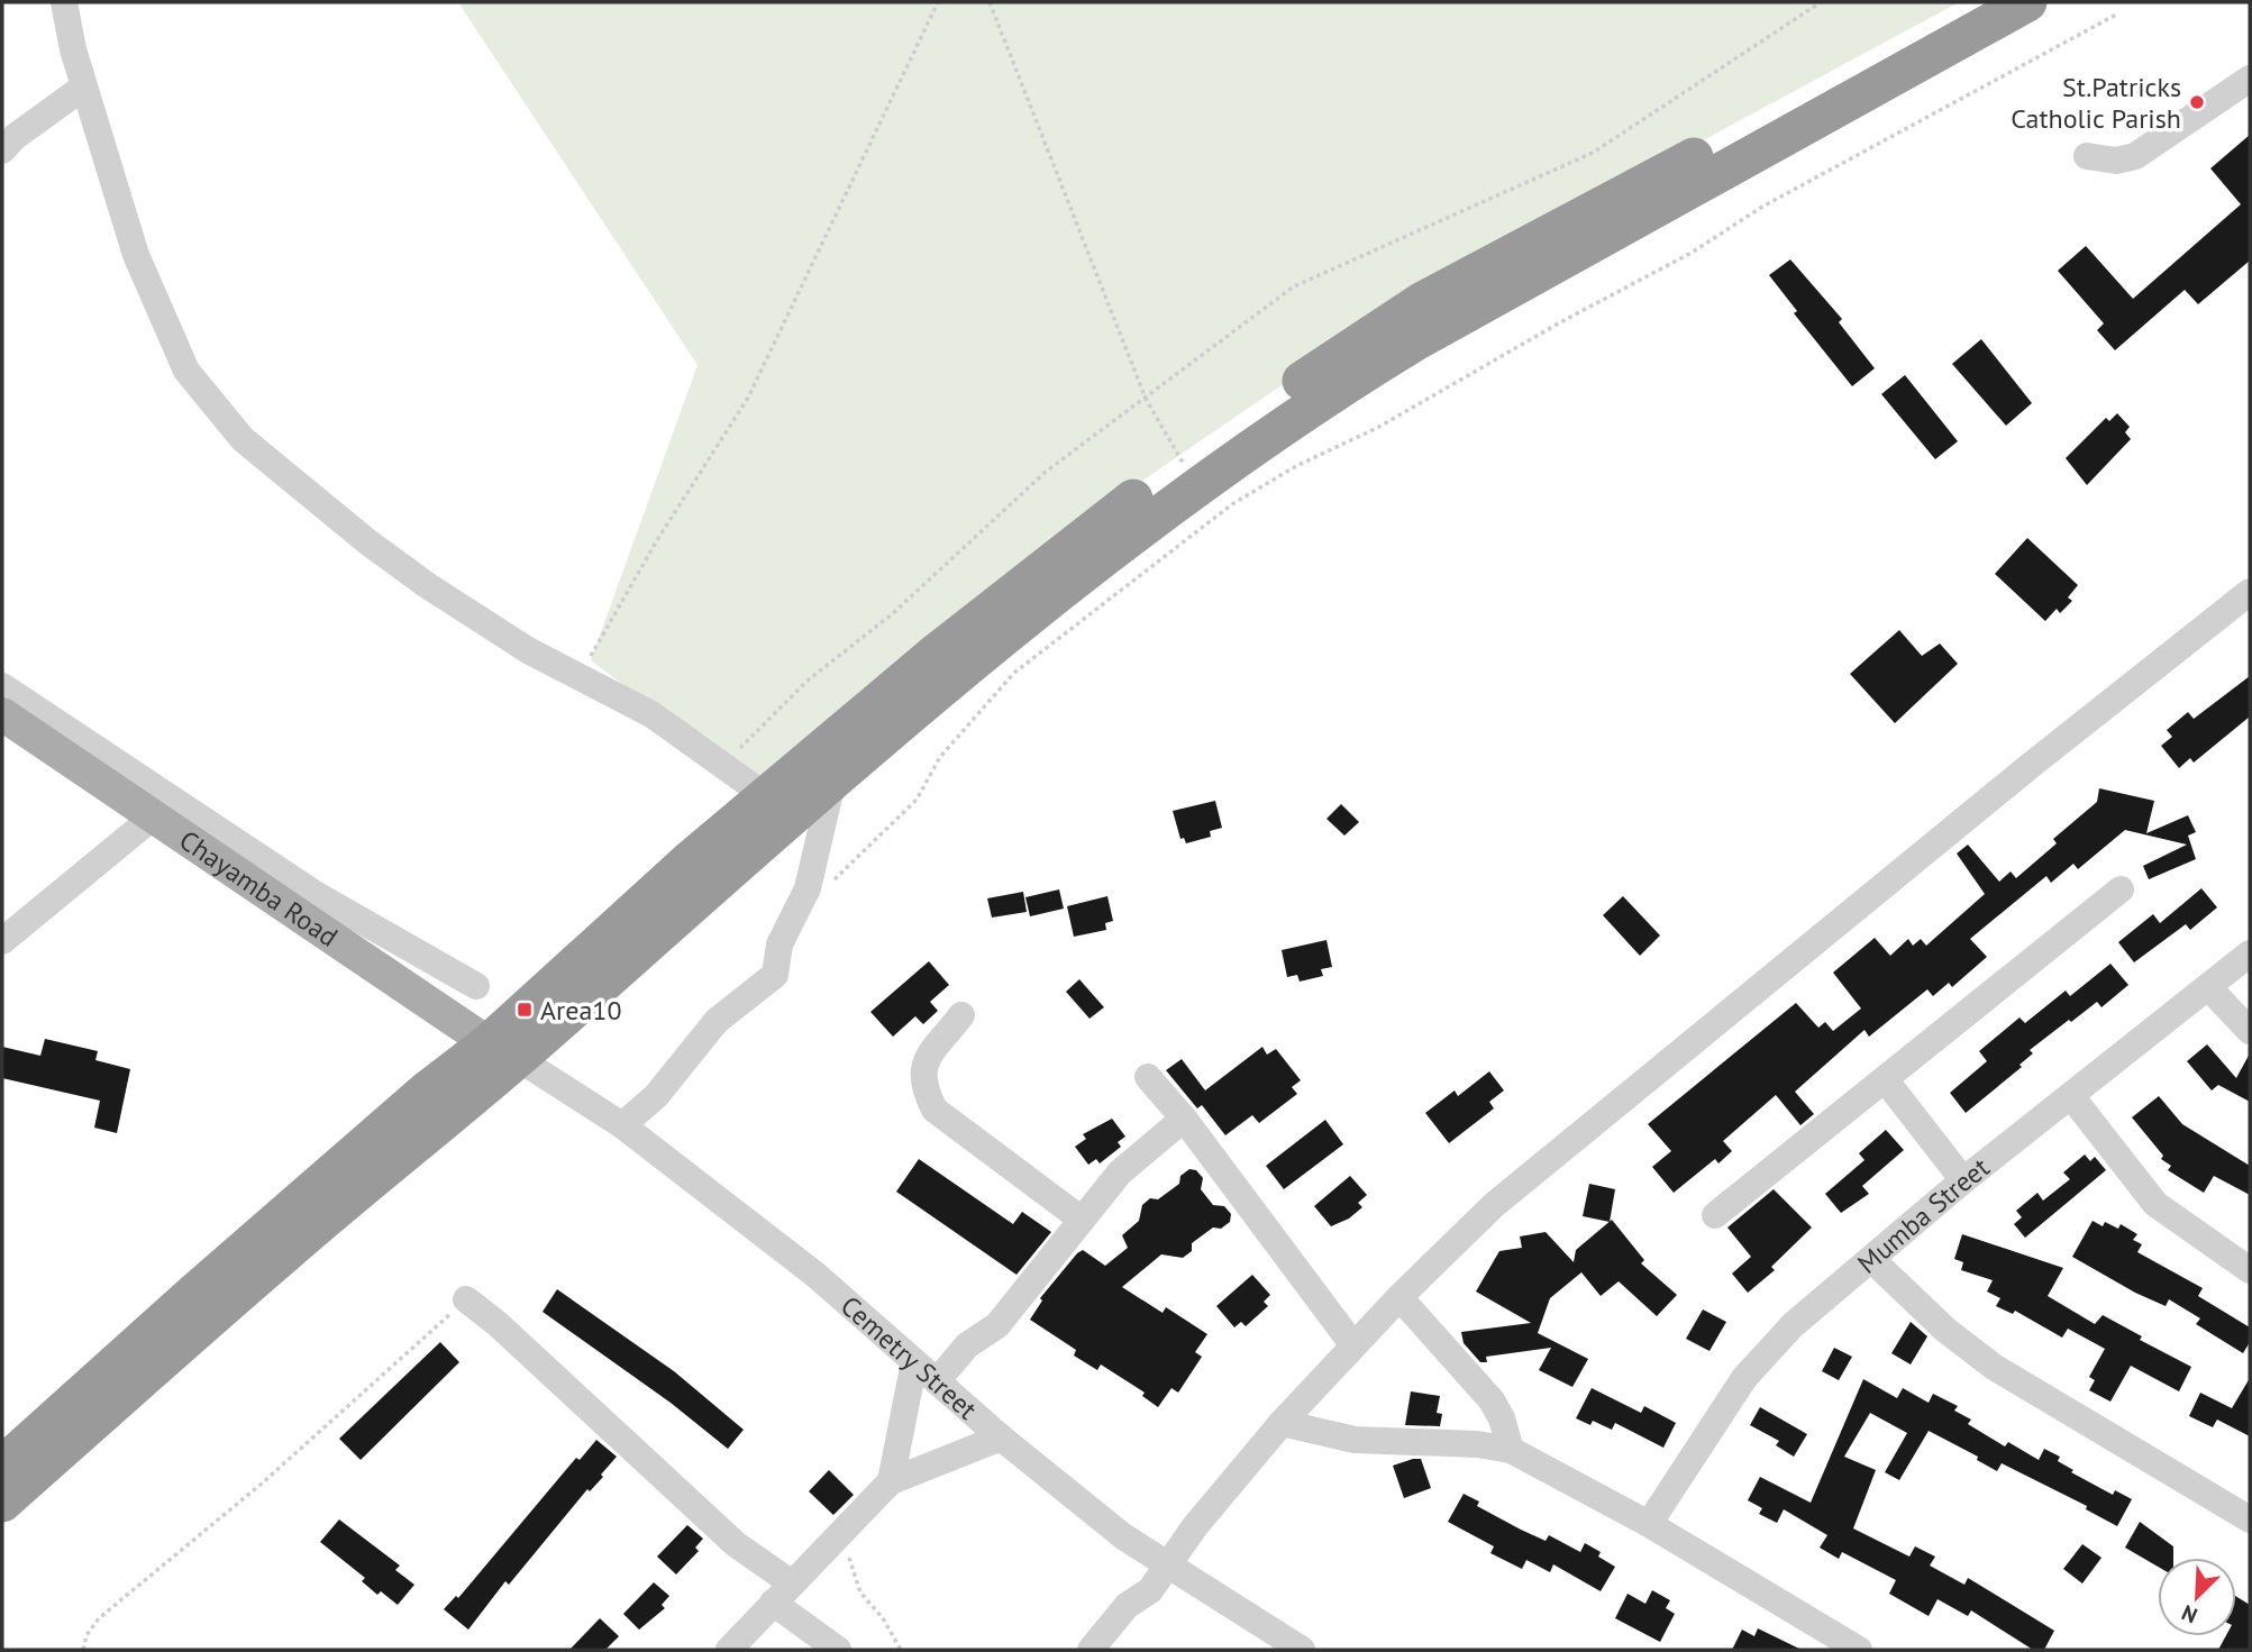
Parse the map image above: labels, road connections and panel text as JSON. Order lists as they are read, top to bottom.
{
  "streets": {
    "main road": ["Chayamba Road"],
    "street": ["Mumba Street", "Cemetry Street"]
  },
  "crossings": [
    ["Chayamba Road", "Cemetry Street"]
  ],
  "places": {
    "other": ["St.Patricks Catholic Parish"],
    "transit": ["Area10"]
  },
  "north": "bottom left"
}
